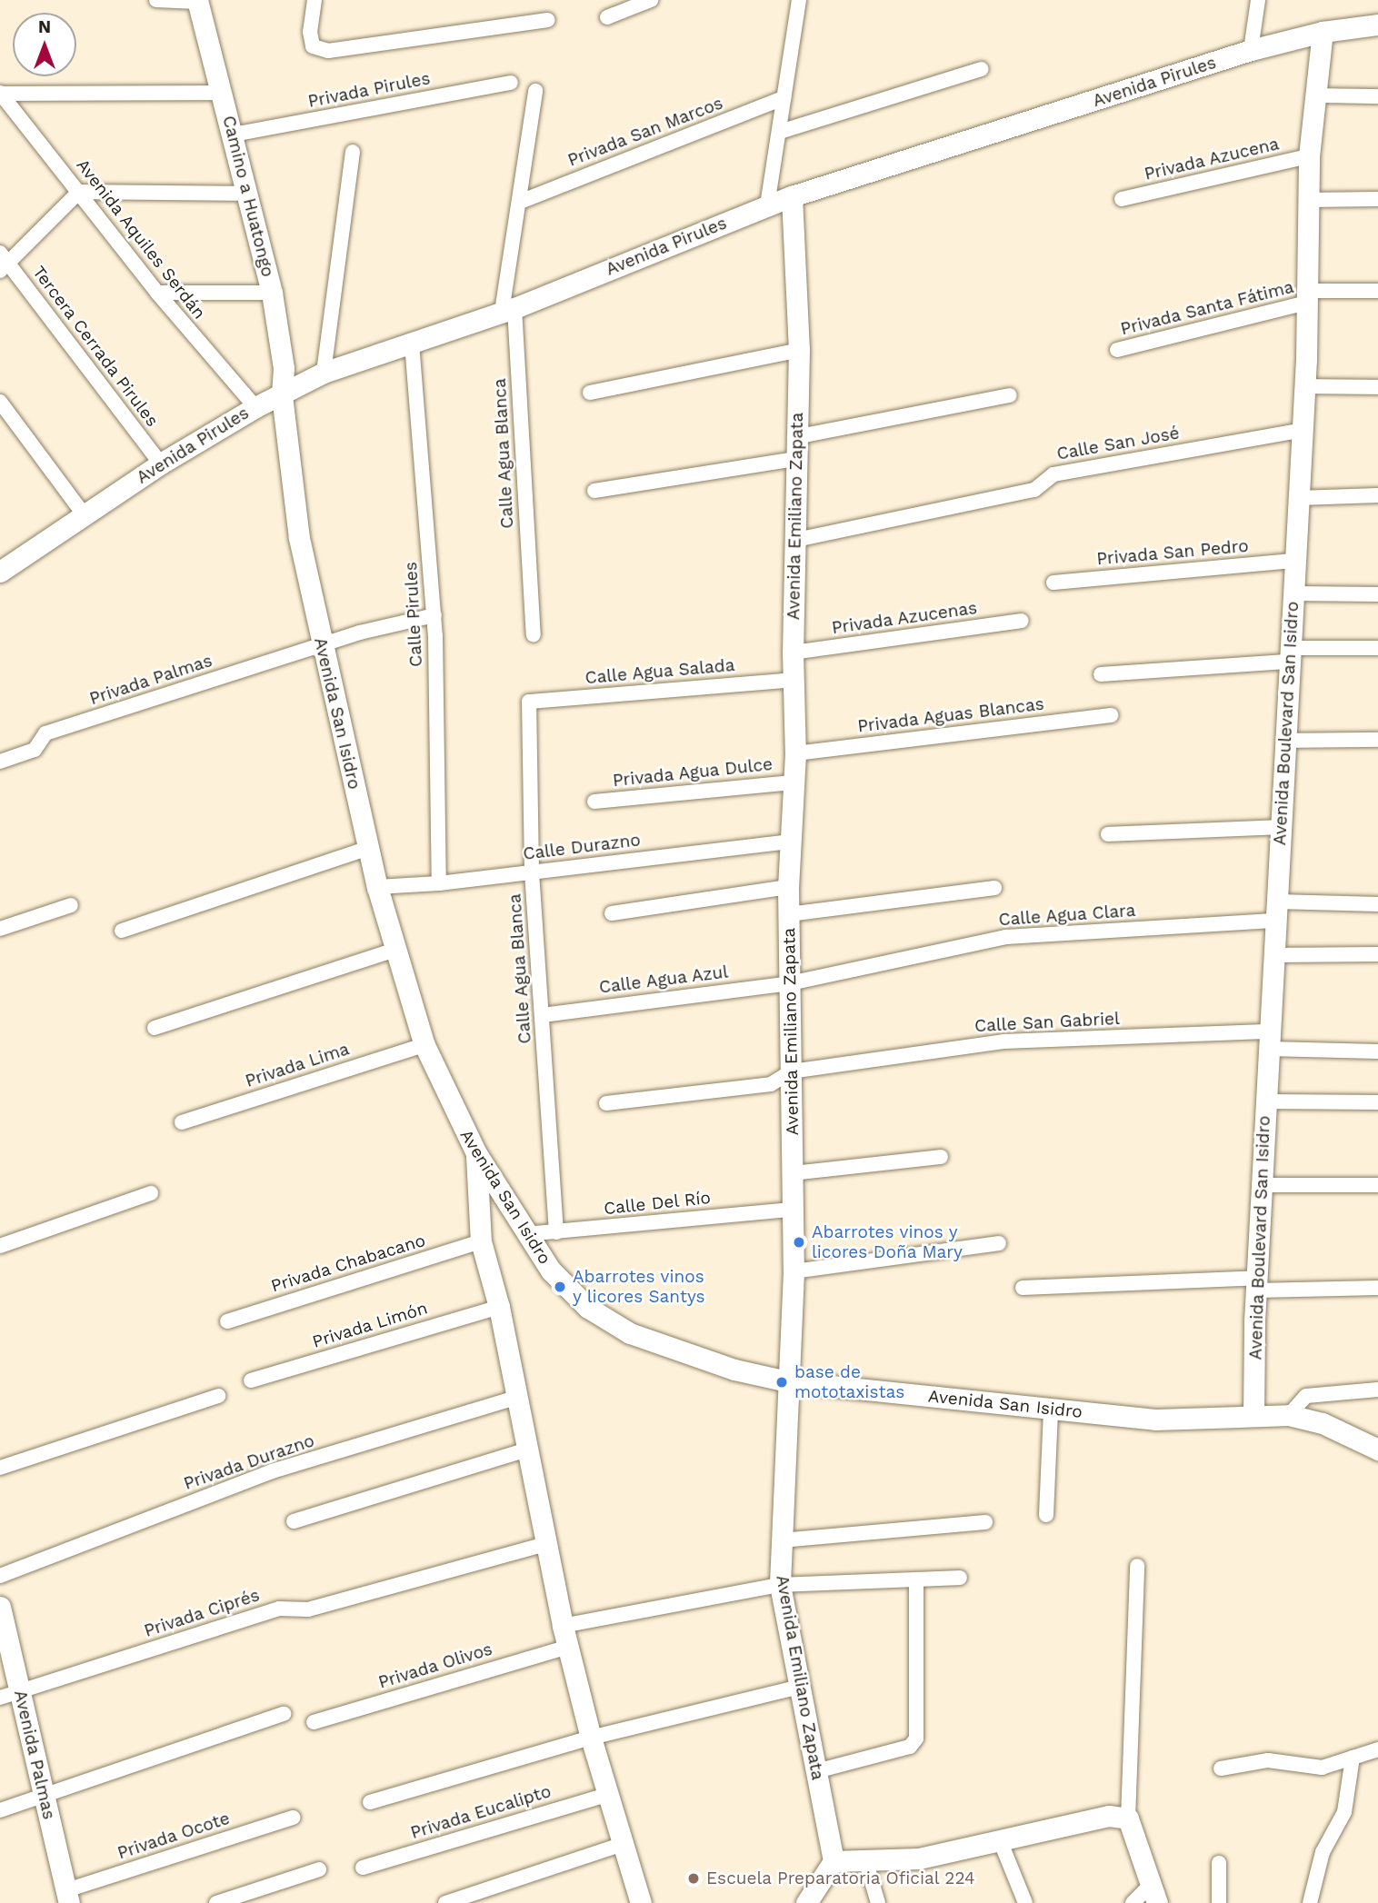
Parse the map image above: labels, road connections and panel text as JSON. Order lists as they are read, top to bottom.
{
  "streets": {
    "main road": [
      "Avenida Pirules",
      "Camino a Huatongo",
      "Avenida Emiliano Zapata",
      "Avenida San Isidro",
      "Avenida Boulevard San Isidro",
      "Avenida Palmas"
    ],
    "street": [
      "Privada Pirules",
      "Privada San Marcos",
      "Privada Azucena",
      "Avenida Aquiles Serdán",
      "Privada Santa Fátima",
      "Tercera Cerrada Pirules",
      "Calle San José",
      "Calle Agua Blanca",
      "Privada San Pedro",
      "Calle Pirules",
      "Privada Azucenas",
      "Calle Agua Salada",
      "Privada Palmas",
      "Privada Aguas Blancas",
      "Privada Agua Dulce",
      "Calle Durazno",
      "Calle Agua Clara",
      "Calle Agua Azul",
      "Calle San Gabriel",
      "Privada Lima",
      "Calle Del Río",
      "Privada Chabacano",
      "Privada Limón",
      "Privada Durazno",
      "Privada Ciprés",
      "Privada Olivos",
      "Privada Eucalipto",
      "Privada Ocote"
    ]
  },
  "crossings": [
    ["Avenida Pirules", "Camino a Huatongo"],
    ["Avenida Pirules", "Avenida Aquiles Serdán"],
    ["Avenida Pirules", "Tercera Cerrada Pirules"],
    ["Avenida Pirules", "Calle Agua Blanca"],
    ["Avenida Pirules", "Avenida Emiliano Zapata"],
    ["Avenida Pirules", "Calle Pirules"],
    ["Avenida Pirules", "Avenida San Isidro"],
    ["Avenida Pirules", "Avenida Boulevard San Isidro"],
    ["Privada Pirules", "Camino a Huatongo"],
    ["Privada San Marcos", "Calle Agua Blanca"],
    ["Privada Azucena", "Avenida Boulevard San Isidro"],
    ["Camino a Huatongo", "Avenida San Isidro"],
    ["Privada Santa Fátima", "Avenida Boulevard San Isidro"],
    ["Calle San José", "Avenida Emiliano Zapata"],
    ["Calle San José", "Avenida Boulevard San Isidro"],
    ["Calle Agua Blanca", "Calle Agua Salada"],
    ["Calle Agua Blanca", "Calle Durazno"],
    ["Calle Agua Blanca", "Calle Agua Azul"],
    ["Calle Agua Blanca", "Calle Del Río"],
    ["Avenida Emiliano Zapata", "Privada Azucenas"],
    ["Avenida Emiliano Zapata", "Calle Agua Salada"],
    ["Avenida Emiliano Zapata", "Avenida San Isidro"],
    ["Avenida Emiliano Zapata", "Privada Aguas Blancas"],
    ["Avenida Emiliano Zapata", "Privada Agua Dulce"],
    ["Avenida Emiliano Zapata", "Calle Durazno"],
    ["Avenida Emiliano Zapata", "Calle Agua Clara"],
    ["Avenida Emiliano Zapata", "Calle Agua Azul"],
    ["Avenida Emiliano Zapata", "Calle San Gabriel"],
    ["Avenida Emiliano Zapata", "Calle Del Río"],
    ["Privada San Pedro", "Avenida Boulevard San Isidro"],
    ["Calle Pirules", "Privada Palmas"],
    ["Calle Pirules", "Calle Durazno"],
    ["Privada Palmas", "Avenida San Isidro"],
    ["Avenida San Isidro", "Avenida Boulevard San Isidro"],
    ["Avenida San Isidro", "Calle Durazno"],
    ["Avenida San Isidro", "Privada Lima"],
    ["Avenida San Isidro", "Calle Del Río"],
    ["Avenida Boulevard San Isidro", "Calle Agua Clara"],
    ["Avenida Boulevard San Isidro", "Calle San Gabriel"],
    ["Calle Agua Clara", "Calle Agua Azul"],
    ["Privada Ciprés", "Avenida Palmas"],
    ["Avenida Palmas", "Privada Ocote"]
  ],
  "places": [
    "Abarrotes vinos y licores Doña Mary",
    "Abarrotes vinos y licores Santys",
    "base de mototaxistas",
    "Escuela Preparatoria Oficial 224"
  ],
  "north": "top"
}
